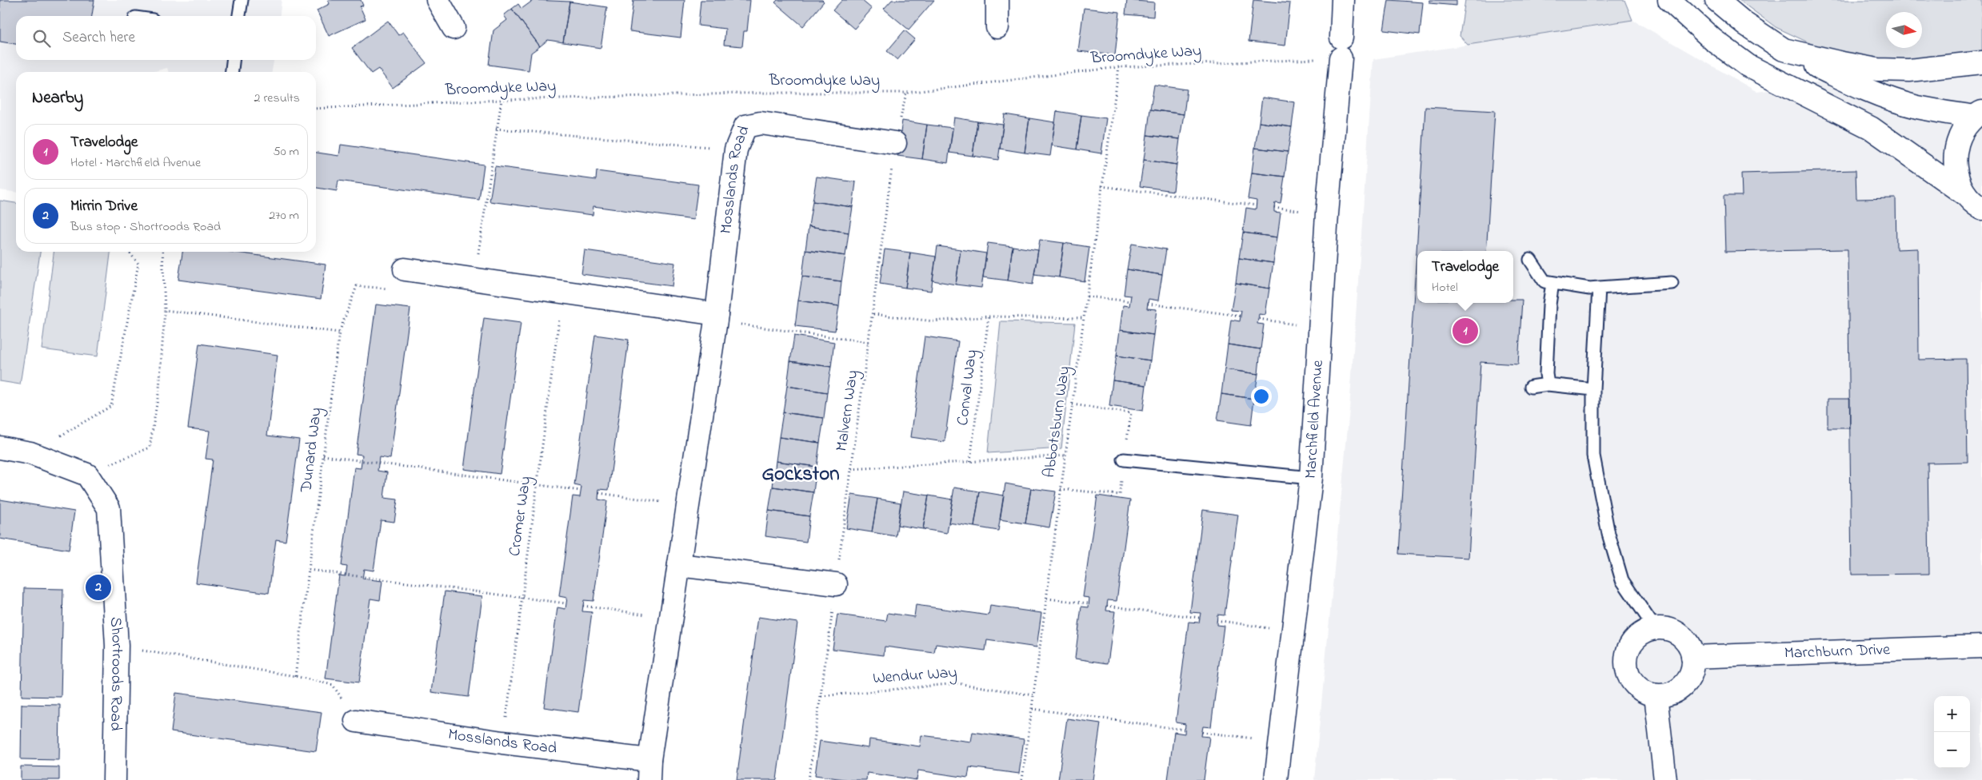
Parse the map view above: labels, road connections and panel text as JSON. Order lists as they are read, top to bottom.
{
  "streets": {
    "main road": [
      "Mosslands Road",
      "Marchfield Avenue",
      "Marchburn Drive",
      "Shortroods Road"
    ],
    "path": [
      "Broomdyke Way",
      "Conval Way",
      "Malvern Way",
      "Abbotsburn Way",
      "Dunard Way",
      "Cromer Way",
      "Wendur Way"
    ]
  },
  "crossings": [
    ["Broomdyke Way", "Malvern Way"],
    ["Broomdyke Way", "Marchfield Avenue"],
    ["Broomdyke Way", "Abbotsburn Way"],
    ["Mosslands Road", "Malvern Way"],
    ["Mosslands Road", "Cromer Way"],
    ["Malvern Way", "Wendur Way"],
    ["Abbotsburn Way", "Wendur Way"]
  ],
  "districts": ["Gockston"],
  "north": "right",
  "page": {
    "search": "Search here",
    "heading": ["Nearby", "2 results"],
    "list": [
      {
        "mark": "1",
        "name": "Travelodge",
        "note": "Hotel · Marchfield Avenue",
        "value": "50 m"
      },
      {
        "mark": "2",
        "name": "Mirrin Drive",
        "note": "Bus stop · Shortroods Road",
        "value": "270 m"
      }
    ],
    "popup": ["Travelodge", "Hotel"],
    "pins": ["1", "2"],
    "map_buttons": ["+", "−"]
  }
}
